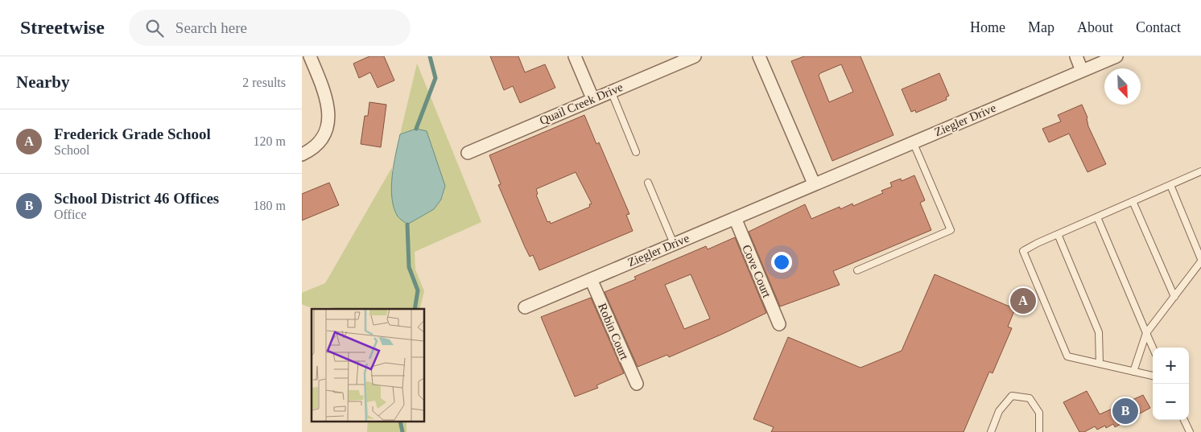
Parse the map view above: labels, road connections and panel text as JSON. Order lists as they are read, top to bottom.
{
  "streets": {
    "street": [
      "Quail Creek Drive",
      "Ziegler Drive",
      "Cove Court",
      "Robin Court"
    ]
  },
  "crossings": [
    ["Ziegler Drive", "Cove Court"],
    ["Ziegler Drive", "Robin Court"]
  ],
  "north": "bottom right",
  "page": {
    "header": "Streetwise",
    "search": "Search here",
    "nav": [
      "Home",
      "Map",
      "About",
      "Contact"
    ],
    "heading": ["Nearby", "2 results"],
    "list": [
      {
        "mark": "A",
        "name": "Frederick Grade School",
        "note": "School",
        "value": "120 m"
      },
      {
        "mark": "B",
        "name": "School District 46 Offices",
        "note": "Office",
        "value": "180 m"
      }
    ],
    "pins": ["A", "B"],
    "map_buttons": ["+", "−"]
  }
}
